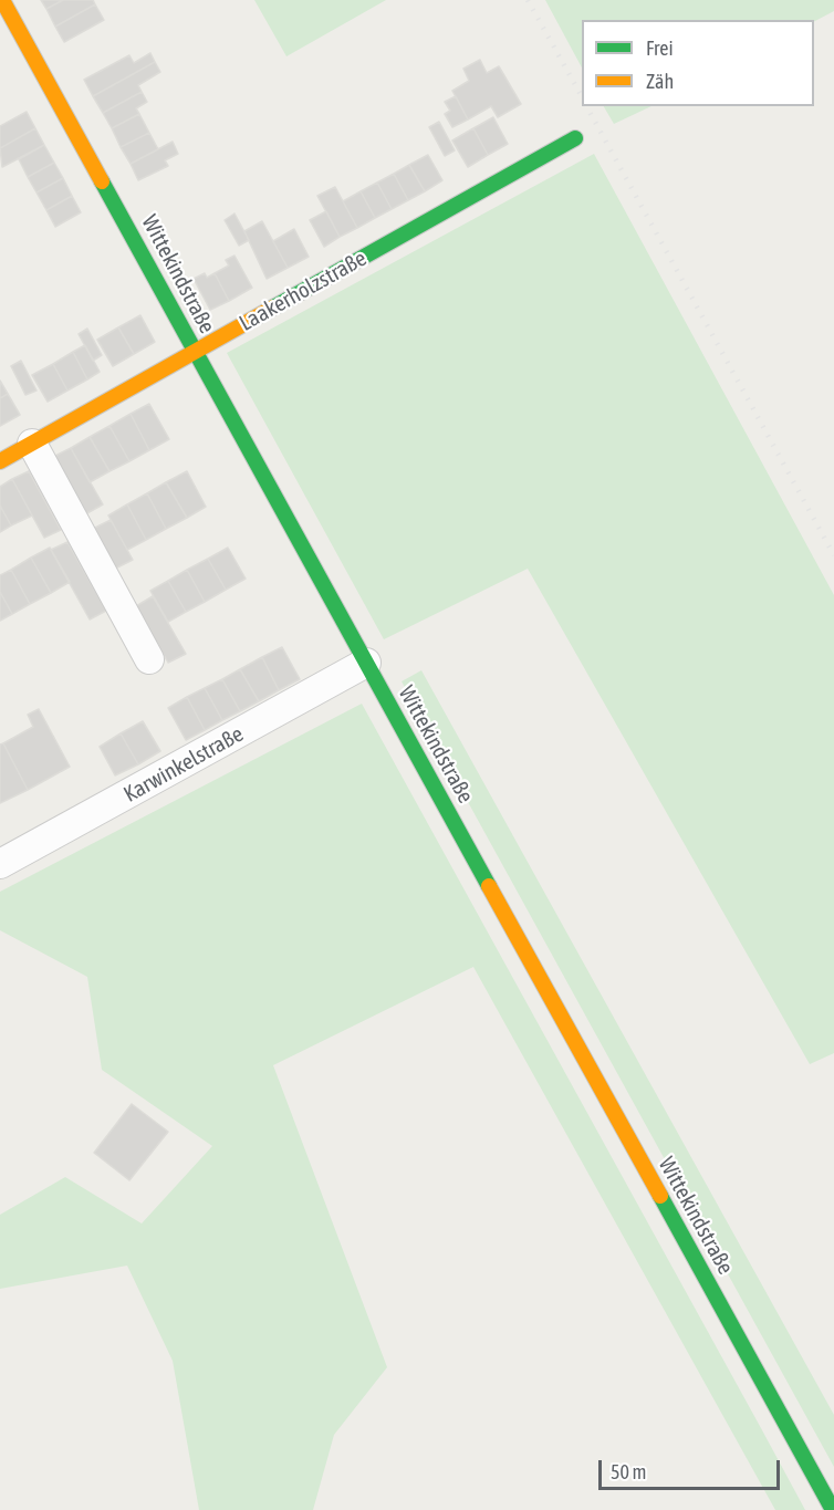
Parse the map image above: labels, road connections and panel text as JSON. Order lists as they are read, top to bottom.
{
  "streets": {
    "main road": ["Wittekindstraße", "Laakerholzstraße"],
    "street": ["Karwinkelstraße"]
  },
  "crossings": [
    ["Wittekindstraße", "Laakerholzstraße"],
    ["Wittekindstraße", "Karwinkelstraße"]
  ],
  "legend": ["Frei", "Zäh"],
  "scale_bar": "50 m"
}
